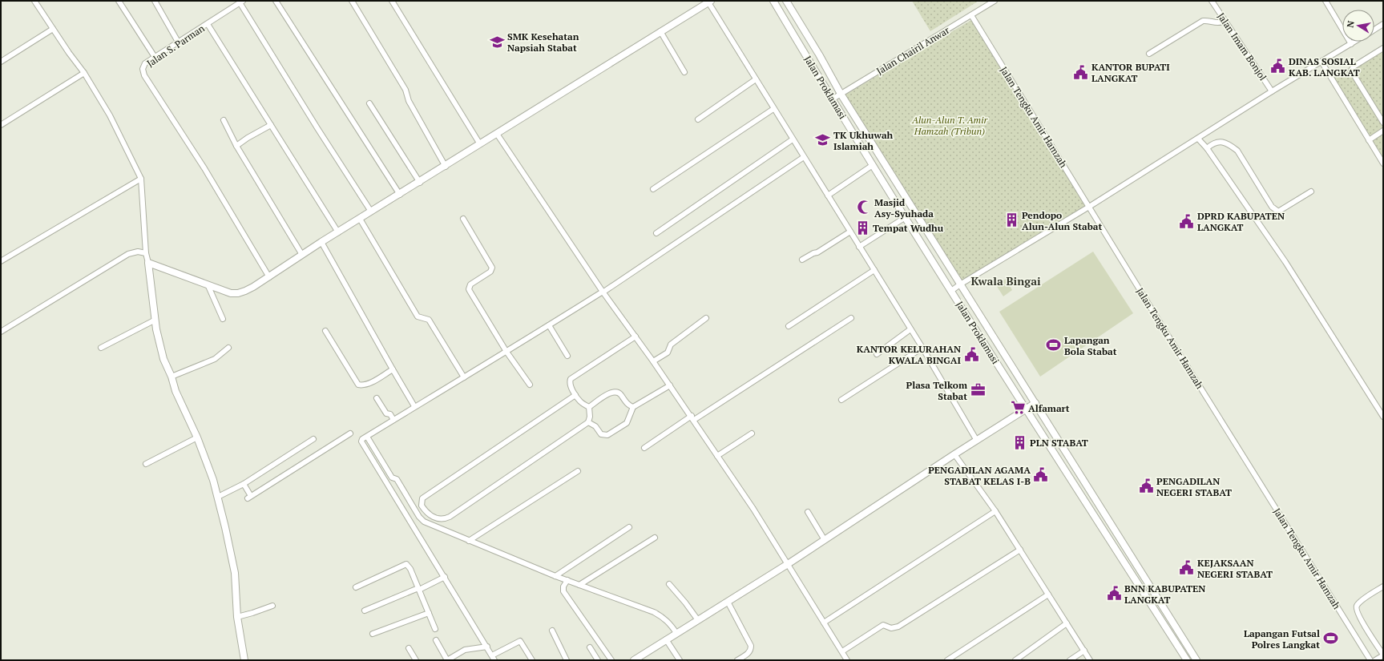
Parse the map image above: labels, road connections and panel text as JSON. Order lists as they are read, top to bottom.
{
  "streets": {
    "street": [
      "Jalan S. Parman",
      "Jalan Imam Bonjol",
      "Jalan Chairil Anwar",
      "Jalan Proklamasi",
      "Jalan Tengku Amir Hamzah"
    ]
  },
  "crossings": [
    ["Jalan Chairil Anwar", "Jalan Proklamasi"],
    ["Jalan Chairil Anwar", "Jalan Tengku Amir Hamzah"]
  ],
  "districts": ["Kwala Bingai"],
  "parks": ["Alun-Alun T. Amir Hamzah (Tribun)"],
  "places": {
    "school or university": ["SMK Kesehatan Napsiah Stabat", "TK Ukhuwah Islamiah"],
    "public building": [
      "DINAS SOSIAL KAB. LANGKAT",
      "KANTOR BUPATI LANGKAT",
      "DPRD KABUPATEN LANGKAT",
      "KANTOR KELURAHAN KWALA BINGAI",
      "PENGADILAN AGAMA STABAT KELAS I-B",
      "PENGADILAN NEGERI STABAT",
      "KEJAKSAAN NEGERI STABAT",
      "BNN KABUPATEN LANGKAT"
    ],
    "mosque": ["Masjid Asy-Syuhada"],
    "building": ["Pendopo Alun-Alun Stabat", "Tempat Wudhu", "PLN STABAT"],
    "sports": ["Lapangan Bola Stabat", "Lapangan Futsal Polres Langkat"],
    "office": ["Plasa Telkom Stabat"],
    "supermarket": ["Alfamart"]
  },
  "north": "left"
}
